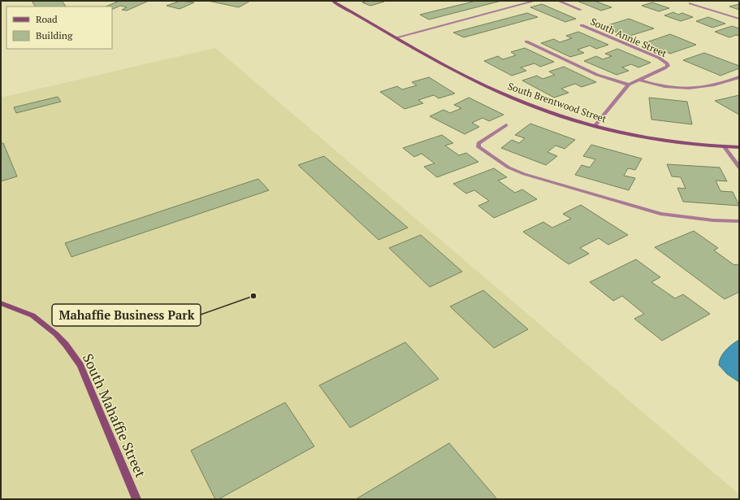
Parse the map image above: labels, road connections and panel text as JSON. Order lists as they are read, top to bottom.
{
  "streets": {
    "street": ["South Annie Street", "South Brentwood Street", "South Mahaffie Street"]
  },
  "crossings": [
    ["South Annie Street", "South Brentwood Street"]
  ],
  "places": ["Mahaffie Business Park"],
  "legend": ["Road", "Building"]
}
